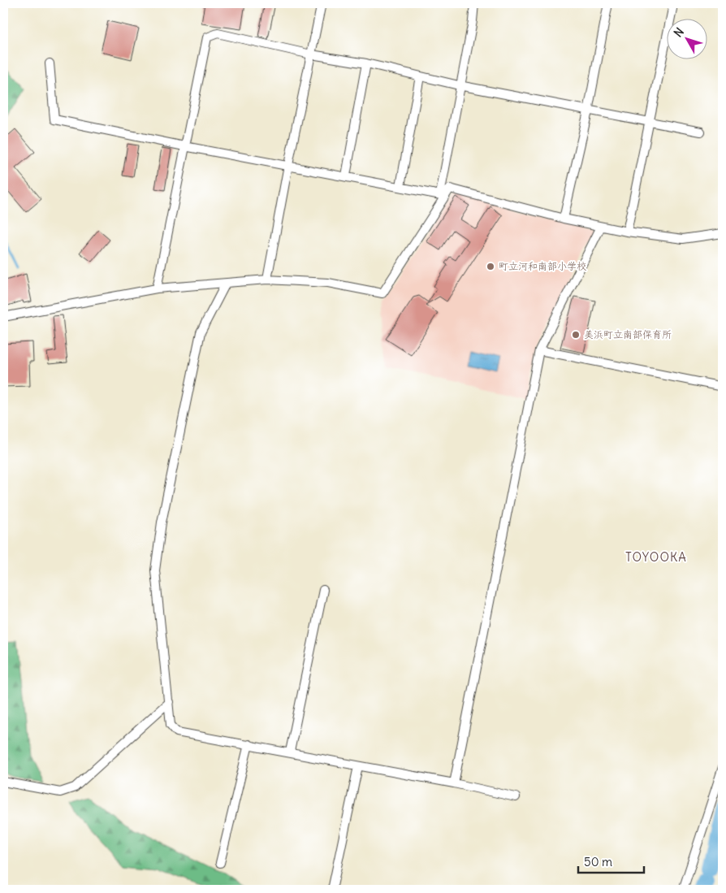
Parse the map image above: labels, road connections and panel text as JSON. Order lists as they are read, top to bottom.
{
  "districts": ["TOYOOKA"],
  "places": ["町立河和南部小学校", "美浜町立南部保育所"],
  "scale_bar": "50 m",
  "north": "top left"
}
